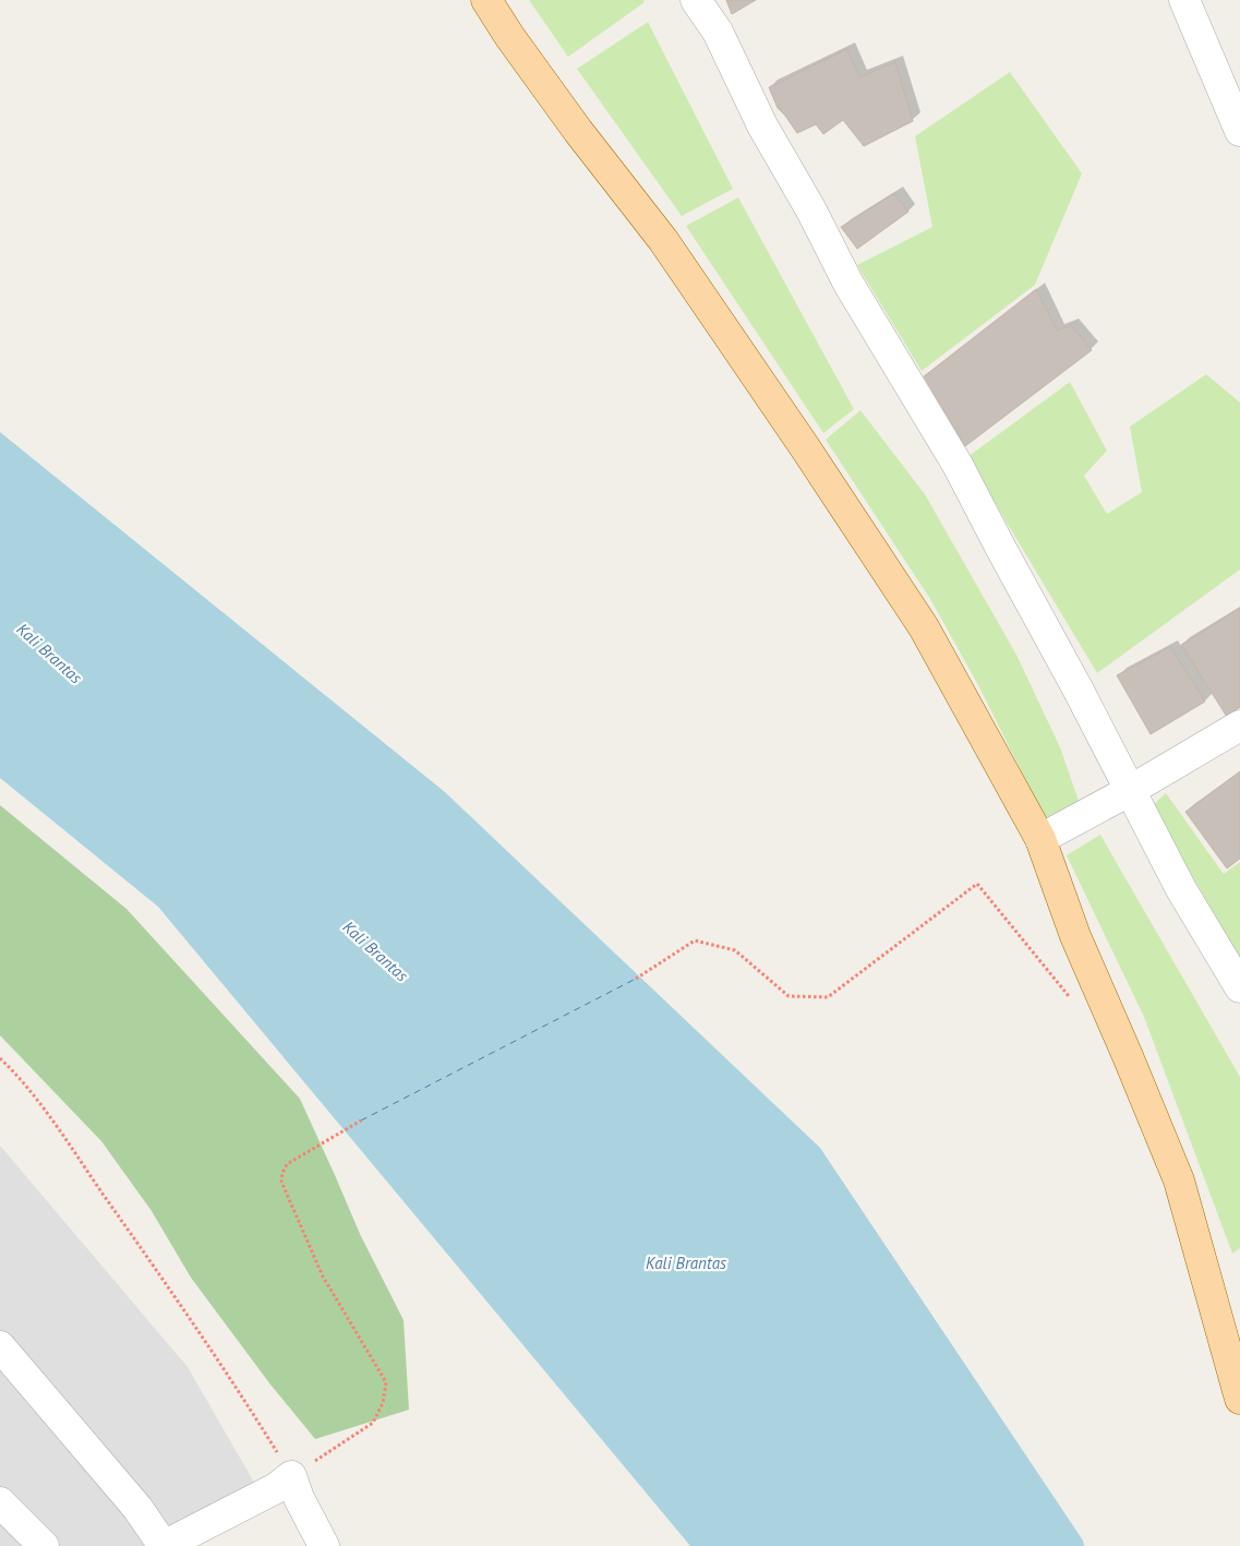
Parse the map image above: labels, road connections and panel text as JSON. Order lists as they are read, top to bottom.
{
  "water": ["Kali Brantas"]
}
